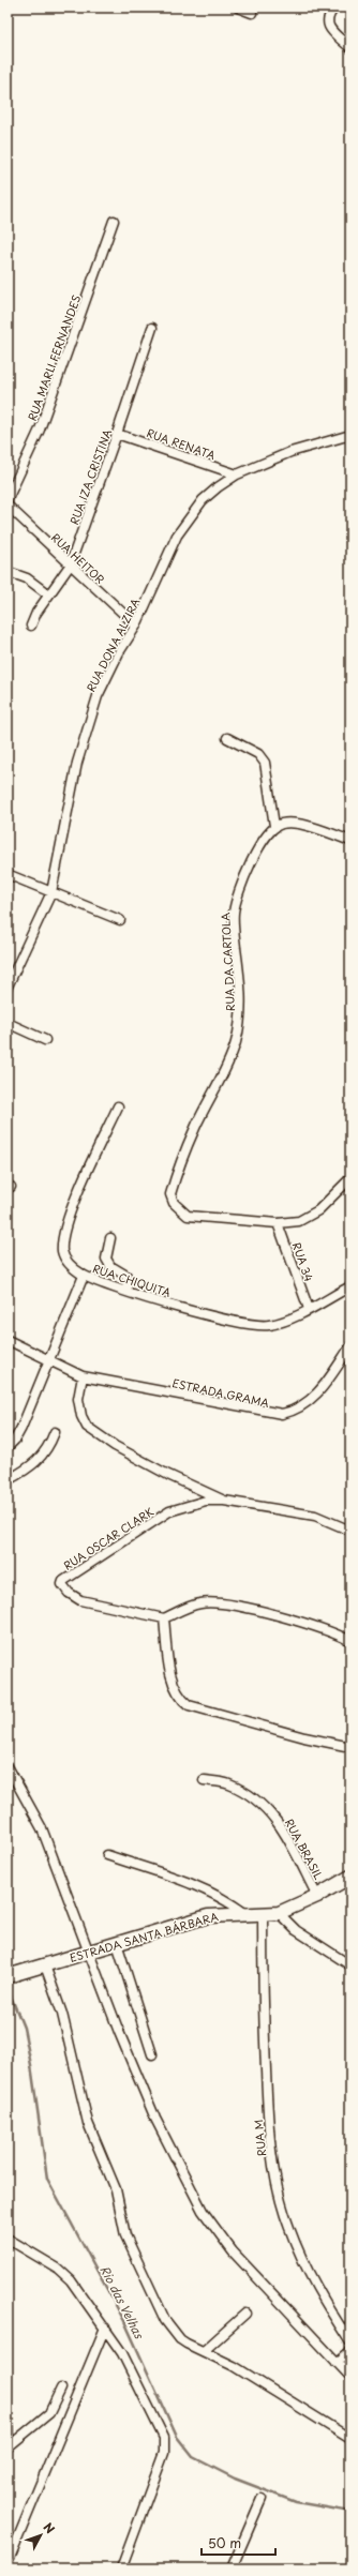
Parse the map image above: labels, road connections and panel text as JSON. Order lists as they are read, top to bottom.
{
  "streets": {
    "street": [
      "RUA MARLI FERNANDES",
      "RUA RENATA",
      "RUA IZA CRISTINA",
      "RUA HEITOR",
      "RUA DONA ALZIRA",
      "RUA DA CARTOLA",
      "RUA 34",
      "RUA CHIQUITA",
      "ESTRADA GRAMA",
      "RUA OSCAR CLARK",
      "RUA BRASIL",
      "ESTRADA SANTA BÁRBARA",
      "RUA M"
    ]
  },
  "crossings": [
    ["RUA RENATA", "RUA IZA CRISTINA"],
    ["RUA RENATA", "RUA DONA ALZIRA"],
    ["RUA IZA CRISTINA", "RUA HEITOR"],
    ["RUA HEITOR", "RUA DONA ALZIRA"],
    ["RUA DA CARTOLA", "RUA 34"],
    ["RUA 34", "RUA CHIQUITA"],
    ["RUA BRASIL", "ESTRADA SANTA BÁRBARA"],
    ["ESTRADA SANTA BÁRBARA", "RUA M"]
  ],
  "water": ["Rio das Velhas"],
  "scale_bar": "50 m",
  "north": "top right"
}
